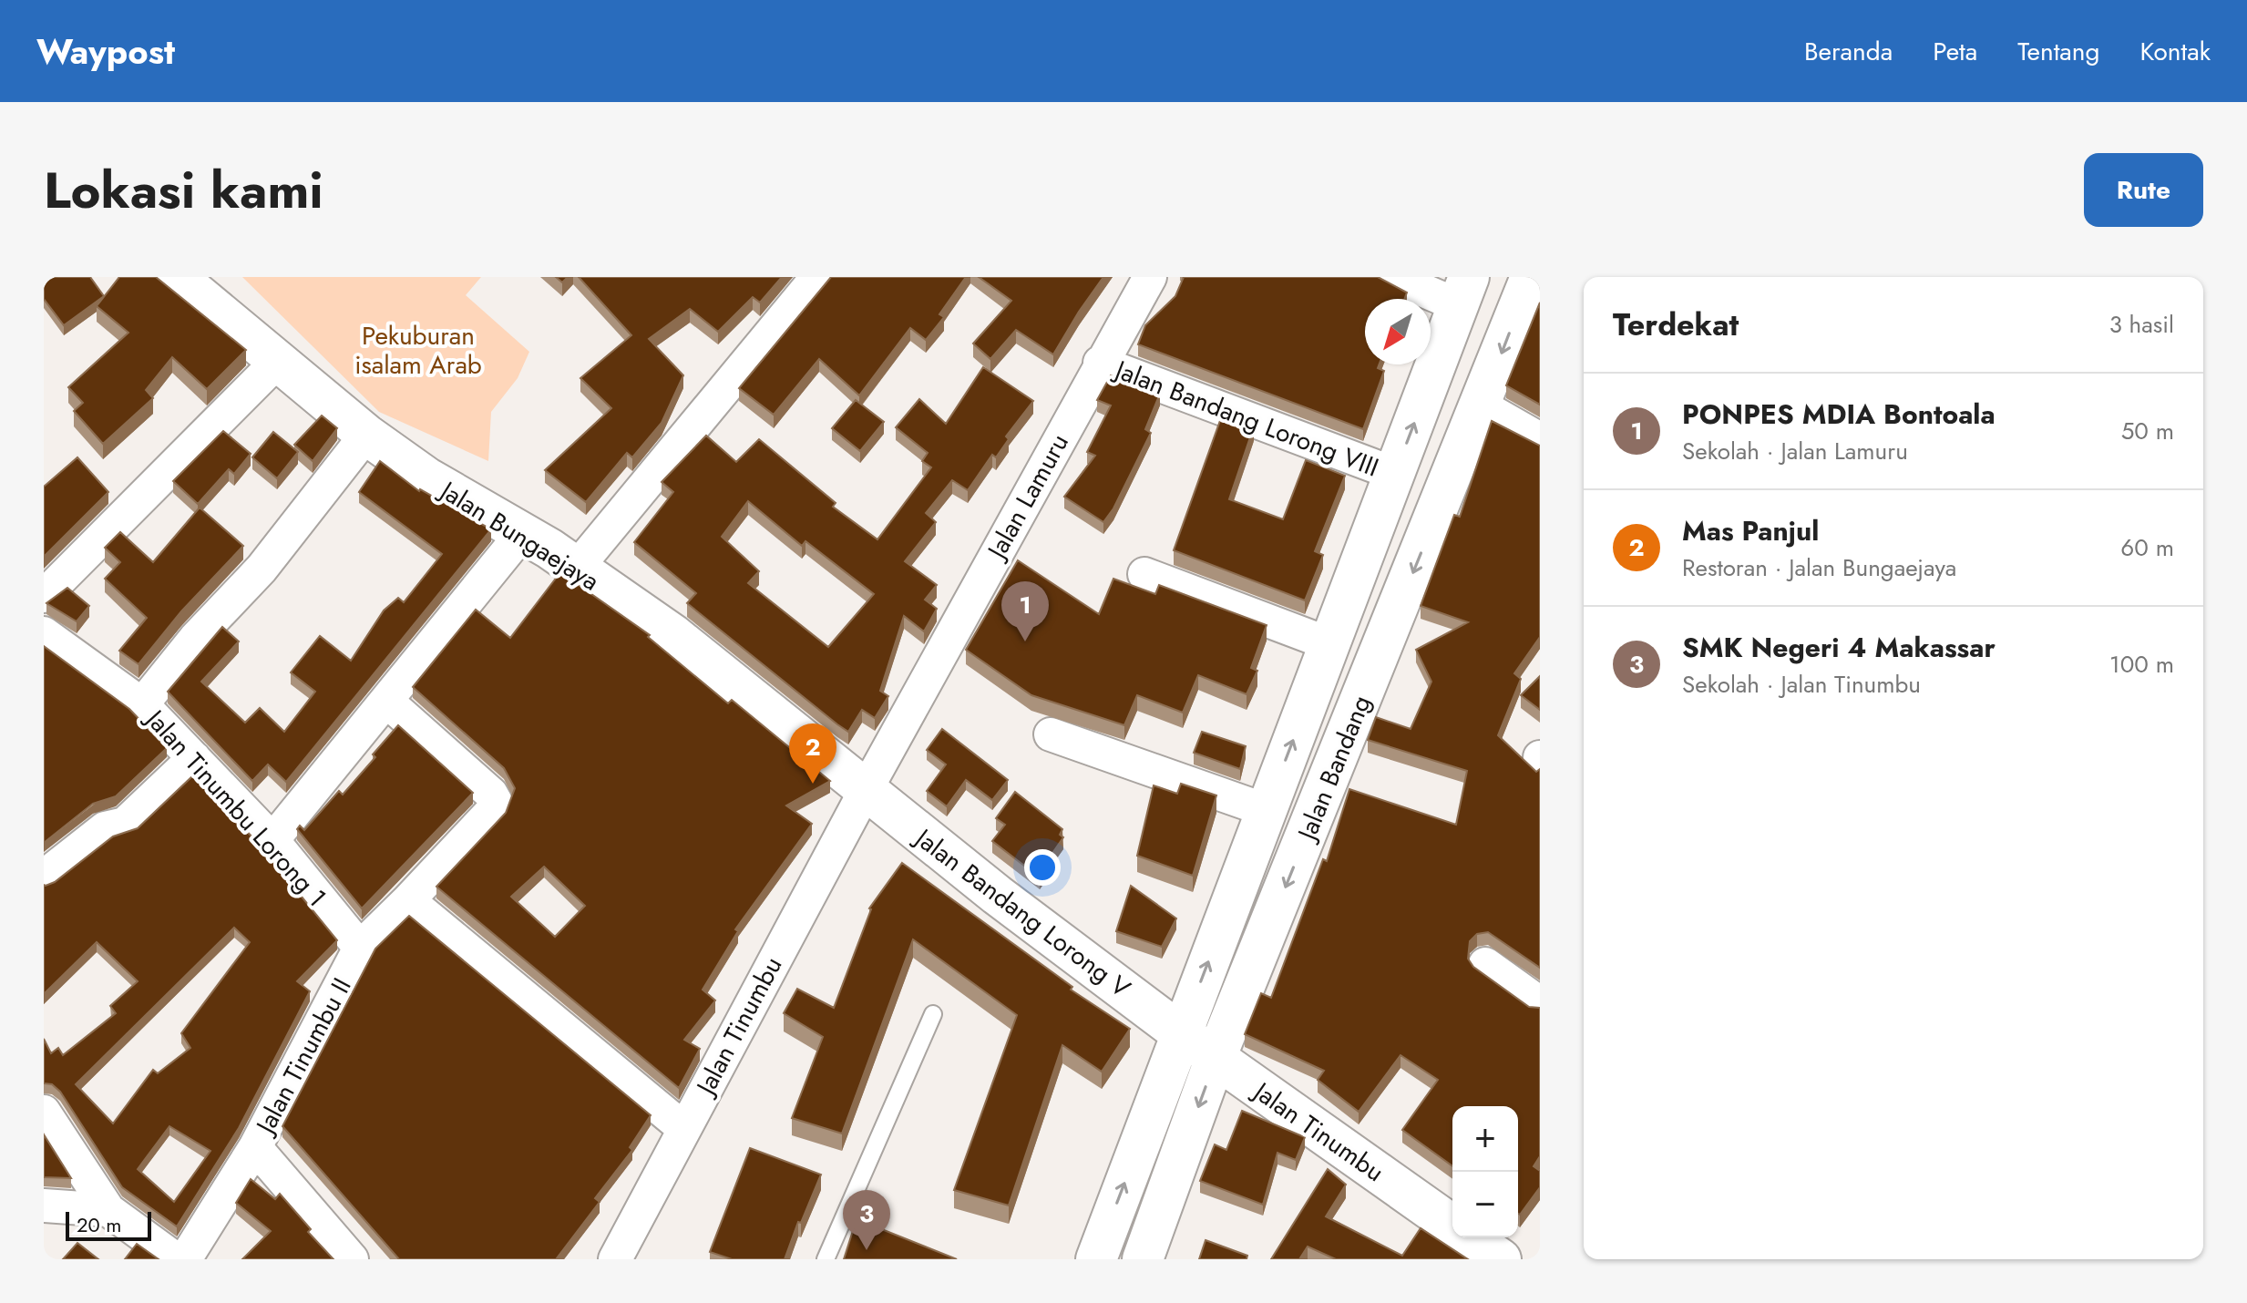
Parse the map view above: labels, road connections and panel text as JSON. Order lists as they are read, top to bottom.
{
  "streets": {
    "main road": [
      "Jalan Bungaejaya",
      "Jalan Bandang",
      "Jalan Bandang Lorong V",
      "Jalan Tinumbu"
    ],
    "street": [
      "Jalan Bandang Lorong VIII",
      "Jalan Lamuru",
      "Jalan Tinumbu Lorong 1",
      "Jalan Tinumbu II"
    ]
  },
  "crossings": [
    ["Jalan Bandang Lorong VIII", "Jalan Lamuru"],
    ["Jalan Bandang Lorong VIII", "Jalan Bandang"],
    ["Jalan Lamuru", "Jalan Bungaejaya"],
    ["Jalan Lamuru", "Jalan Bandang Lorong V"],
    ["Jalan Lamuru", "Jalan Tinumbu"],
    ["Jalan Bungaejaya", "Jalan Bandang Lorong V"],
    ["Jalan Bungaejaya", "Jalan Tinumbu"],
    ["Jalan Bandang", "Jalan Bandang Lorong V"],
    ["Jalan Bandang", "Jalan Tinumbu"],
    ["Jalan Tinumbu Lorong 1", "Jalan Tinumbu II"],
    ["Jalan Bandang Lorong V", "Jalan Tinumbu"]
  ],
  "parks": ["Pekuburan isalam Arab"],
  "scale_bar": "20 m",
  "north": "bottom left",
  "page": {
    "header": "Waypost",
    "nav": [
      "Beranda",
      "Peta",
      "Tentang",
      "Kontak"
    ],
    "title": "Lokasi kami",
    "buttons": "Rute",
    "heading": ["Terdekat", "3 hasil"],
    "list": [
      {
        "mark": "1",
        "name": "PONPES MDIA Bontoala",
        "note": "Sekolah · Jalan Lamuru",
        "value": "50 m"
      },
      {
        "mark": "2",
        "name": "Mas Panjul",
        "note": "Restoran · Jalan Bungaejaya",
        "value": "60 m"
      },
      {
        "mark": "3",
        "name": "SMK Negeri 4 Makassar",
        "note": "Sekolah · Jalan Tinumbu",
        "value": "100 m"
      }
    ],
    "pins": ["1", "2", "3"],
    "map_buttons": ["+", "−"],
    "scale": "20 m"
  }
}
